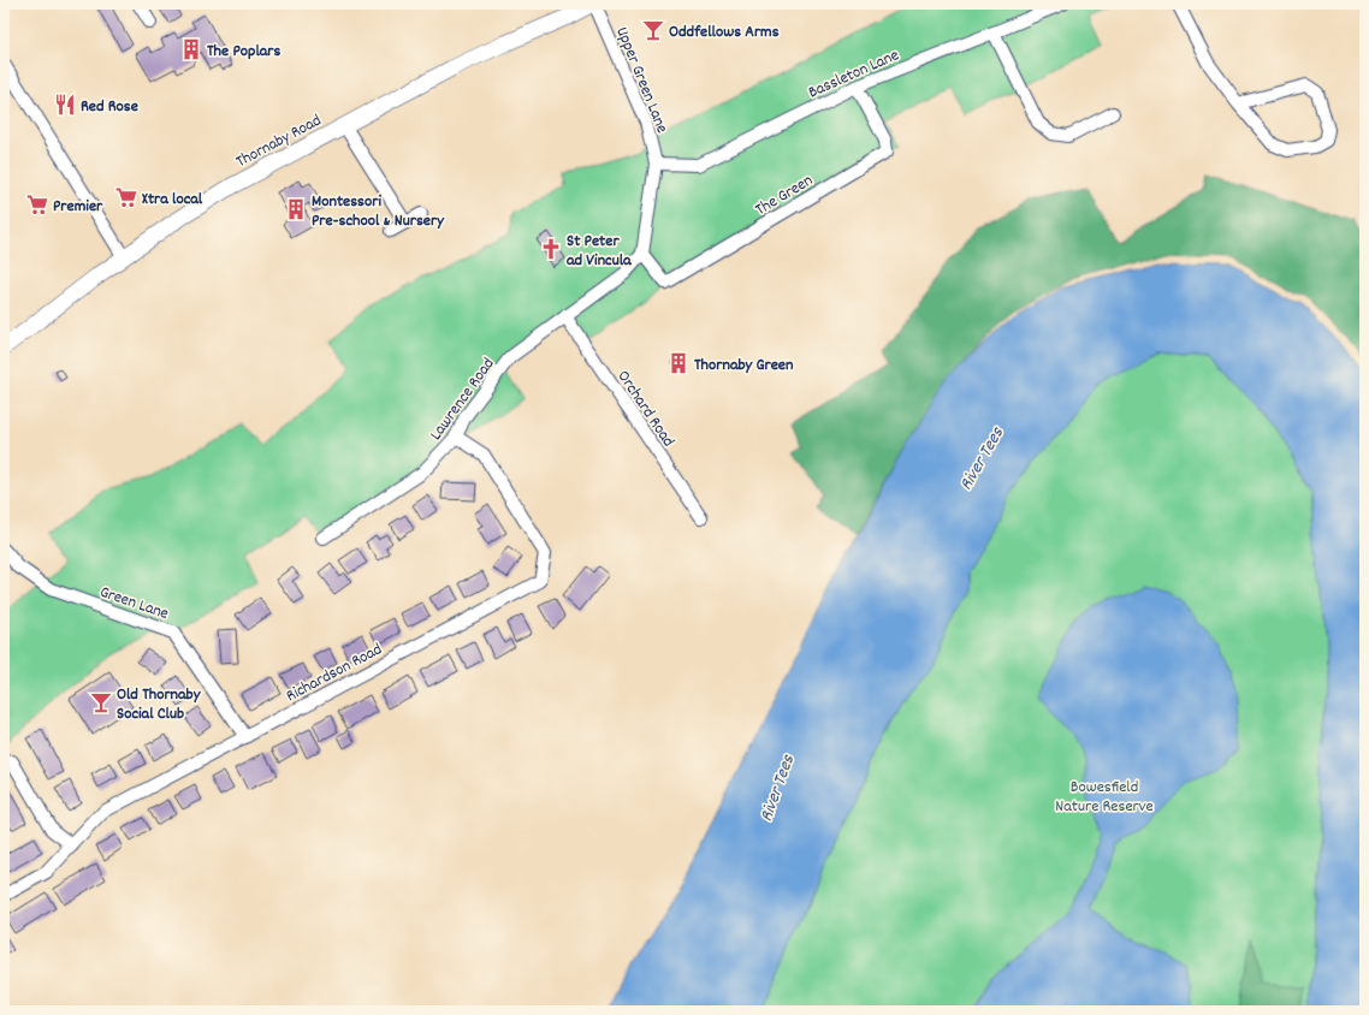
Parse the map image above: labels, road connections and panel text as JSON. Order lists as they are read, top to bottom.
{
  "streets": {
    "street": [
      "Bassleton Lane",
      "Upper Green Lane",
      "Thornaby Road",
      "The Green",
      "Lawrence Road",
      "Orchard Road",
      "Green Lane",
      "Richardson Road"
    ]
  },
  "crossings": [
    ["Bassleton Lane", "Upper Green Lane"],
    ["Bassleton Lane", "The Green"],
    ["Upper Green Lane", "Thornaby Road"],
    ["Upper Green Lane", "The Green"],
    ["Upper Green Lane", "Lawrence Road"],
    ["The Green", "Lawrence Road"],
    ["Lawrence Road", "Orchard Road"],
    ["Lawrence Road", "Richardson Road"],
    ["Green Lane", "Richardson Road"]
  ],
  "water": ["River Tees"],
  "parks": ["Bowesfield Nature Reserve"],
  "places": {
    "bar": ["Oddfellows Arms", "Old Thornaby Social Club"],
    "building": ["The Poplars", "Montessori Pre-school & Nursery", "Thornaby Green"],
    "restaurant": ["Red Rose"],
    "supermarket": ["Xtra local", "Premier"],
    "church": ["St Peter ad Vincula"]
  }
}
